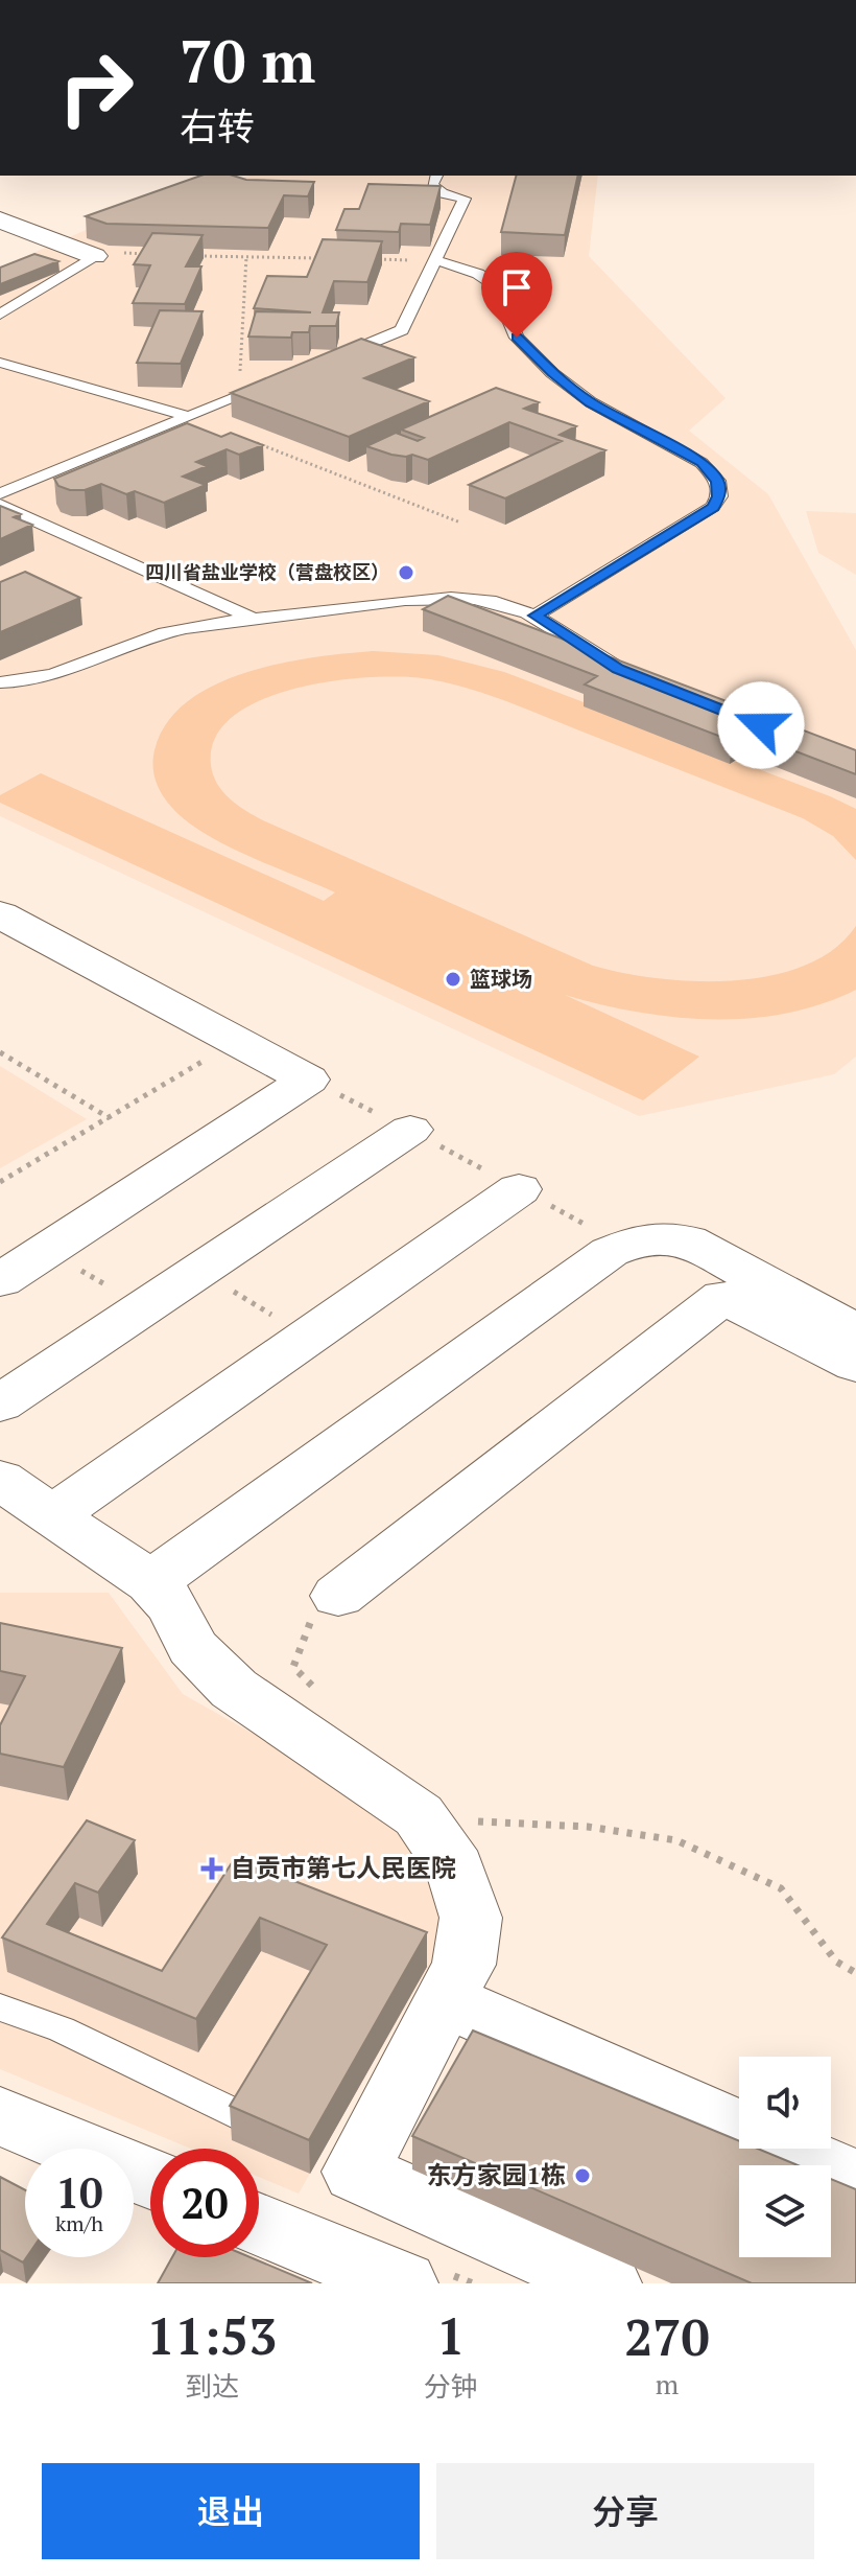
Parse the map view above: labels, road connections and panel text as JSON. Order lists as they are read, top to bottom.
{
  "places": {
    "other": ["四川省盐业学校（营盘校区）", "篮球场", "东方家园1栋"],
    "health": ["自贡市第七人民医院"]
  },
  "page": {
    "turn": ["70 m", "右转"],
    "speed": "10 km/h",
    "limit": "20",
    "eta": [
      "11:53",
      "到达",
      "1",
      "分钟",
      "270",
      "m"
    ],
    "buttons": ["退出", "分享"]
  }
}
